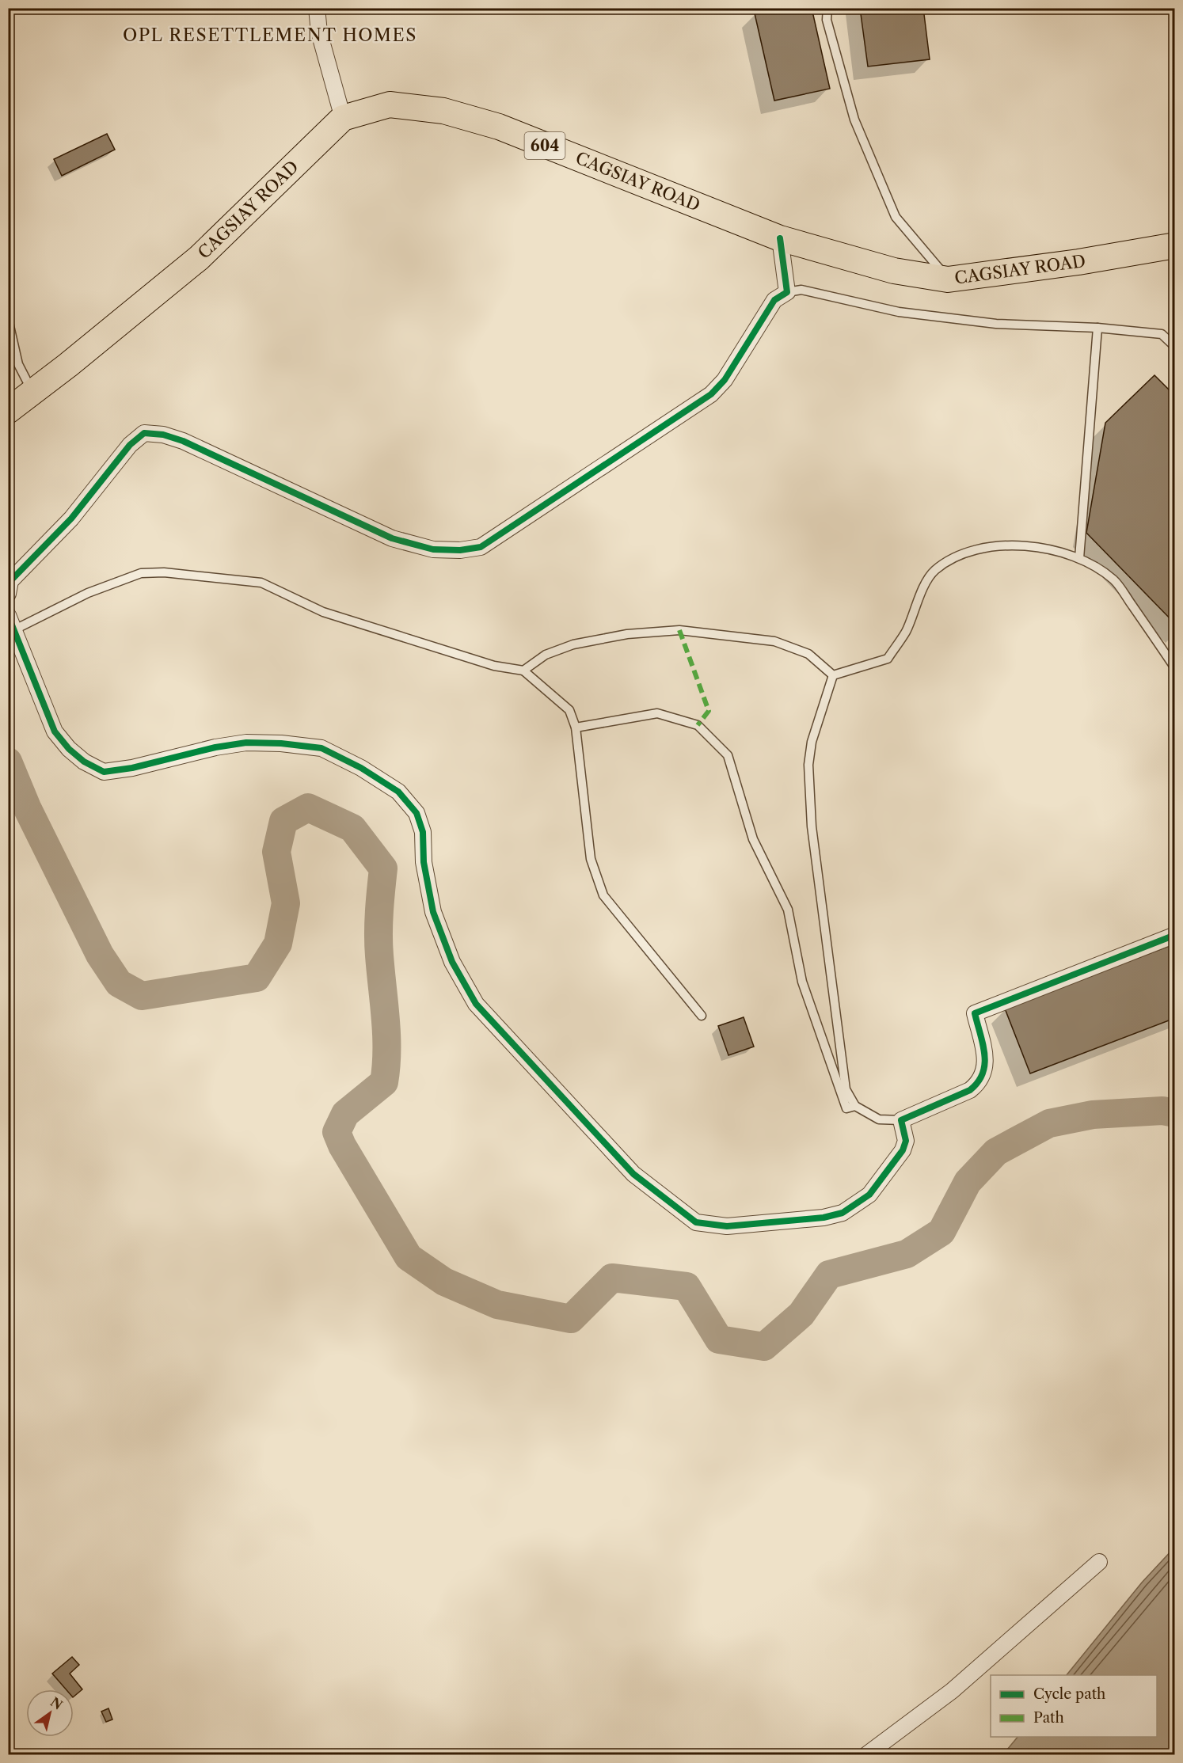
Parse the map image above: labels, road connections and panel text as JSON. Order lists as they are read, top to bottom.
{
  "streets": {
    "main road": ["604", "CAGSIAY ROAD"]
  },
  "districts": ["OPL RESETTLEMENT HOMES"],
  "legend": ["Cycle path", "Path"],
  "north": "top right"
}
